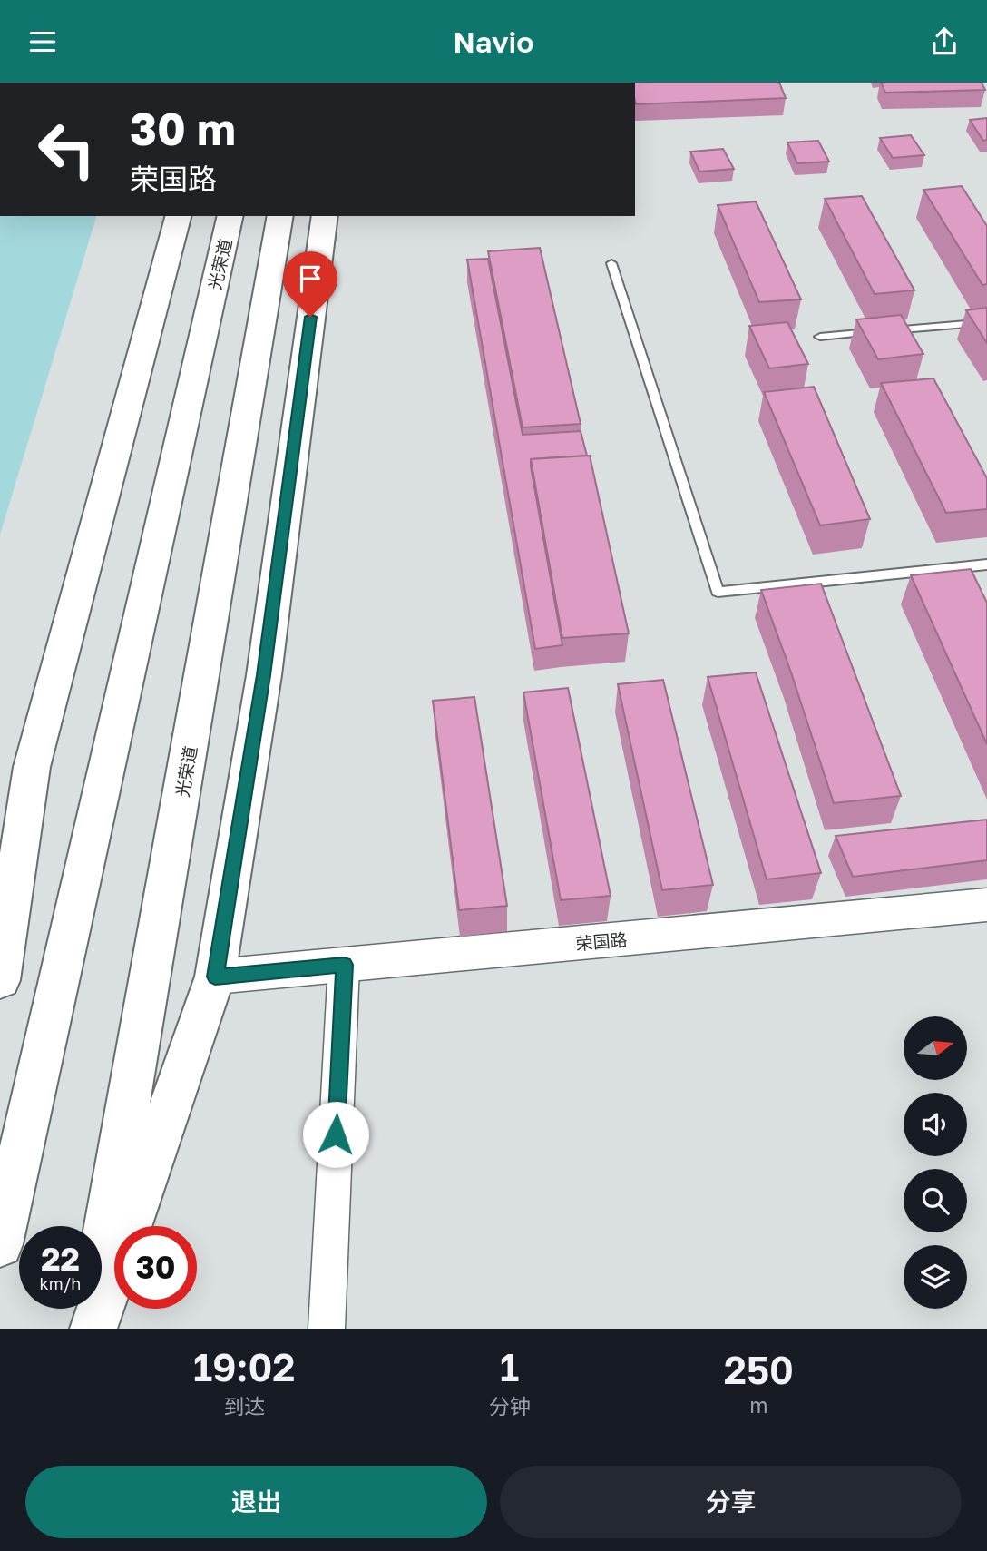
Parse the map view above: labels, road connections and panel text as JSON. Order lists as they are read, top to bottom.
{
  "streets": {
    "main road": ["光荣道"],
    "street": ["荣国路"]
  },
  "north": "right",
  "page": {
    "header": "Navio",
    "turn": ["30 m", "荣国路"],
    "speed": "22 km/h",
    "limit": "30",
    "eta": [
      "19:02",
      "到达",
      "1",
      "分钟",
      "250",
      "m"
    ],
    "buttons": ["退出", "分享"]
  }
}
